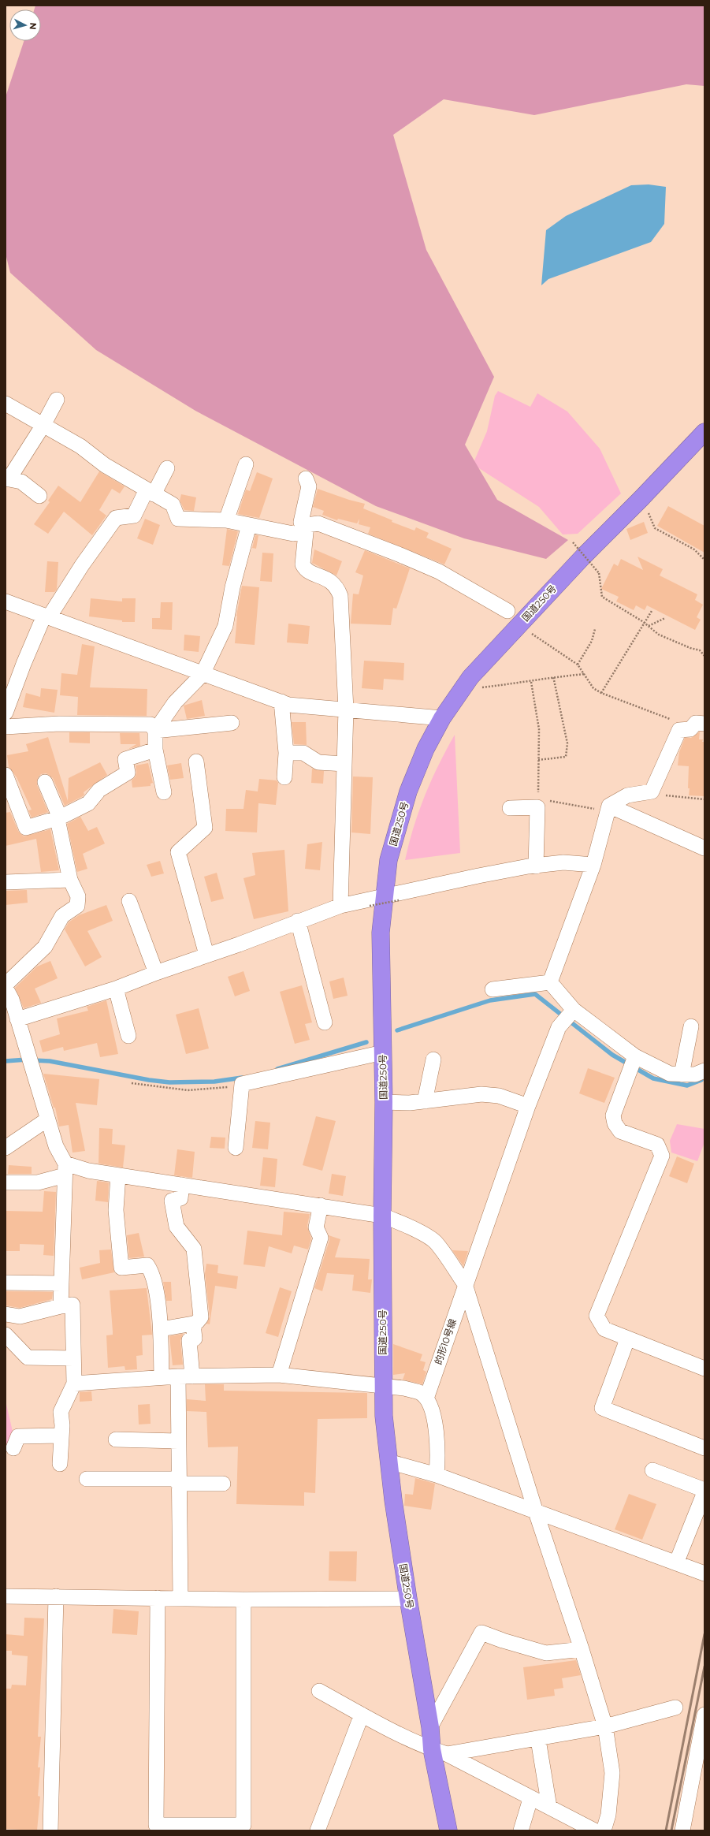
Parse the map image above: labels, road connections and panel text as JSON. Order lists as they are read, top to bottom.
{
  "streets": {
    "highway": ["国道250号"],
    "street": ["的形10号線"]
  },
  "north": "right"
}
